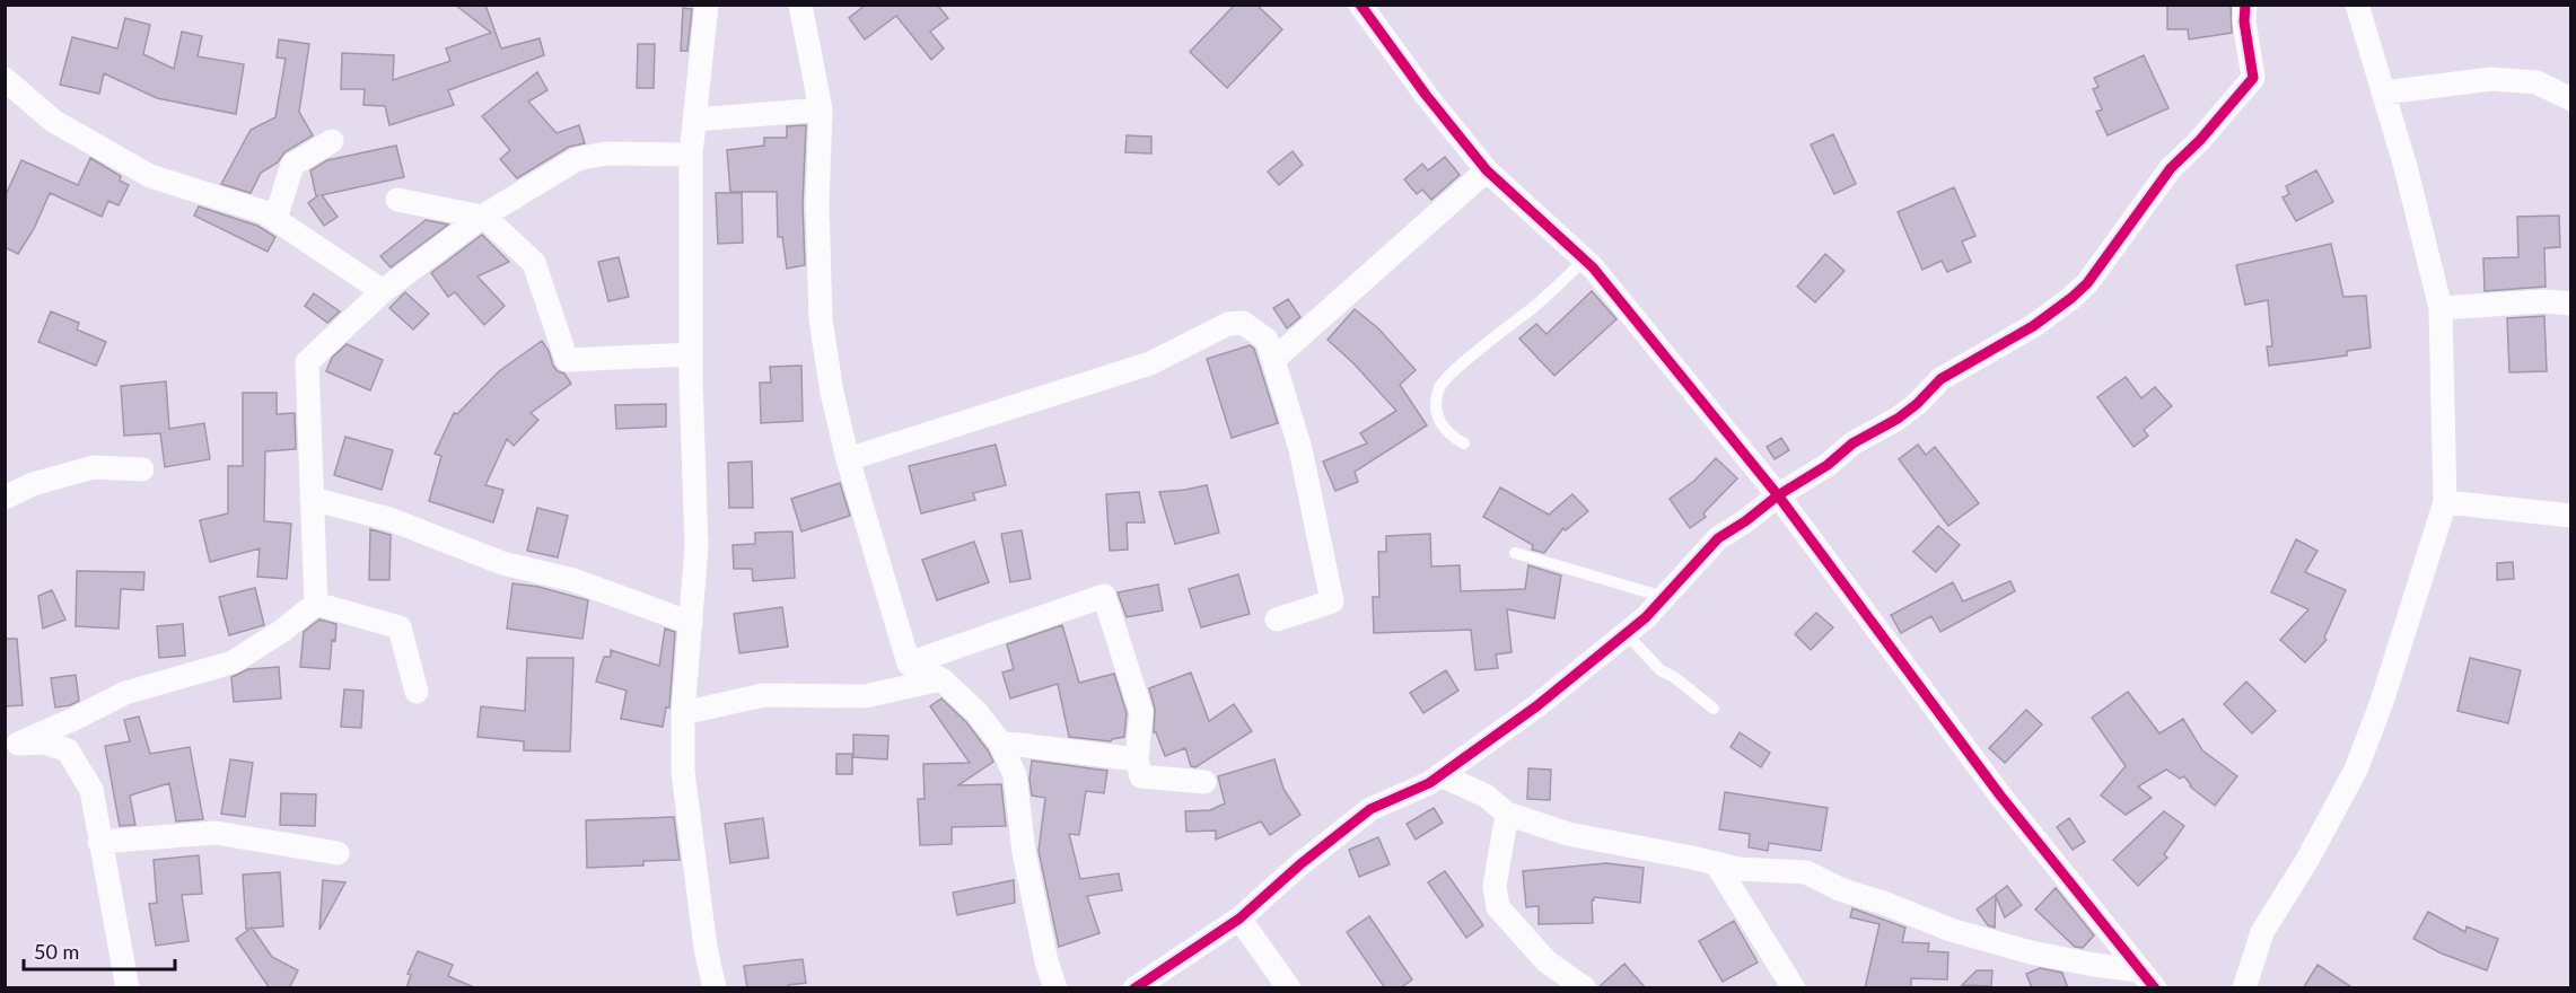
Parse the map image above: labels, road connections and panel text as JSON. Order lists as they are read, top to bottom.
{
  "scale_bar": "50 m"
}
